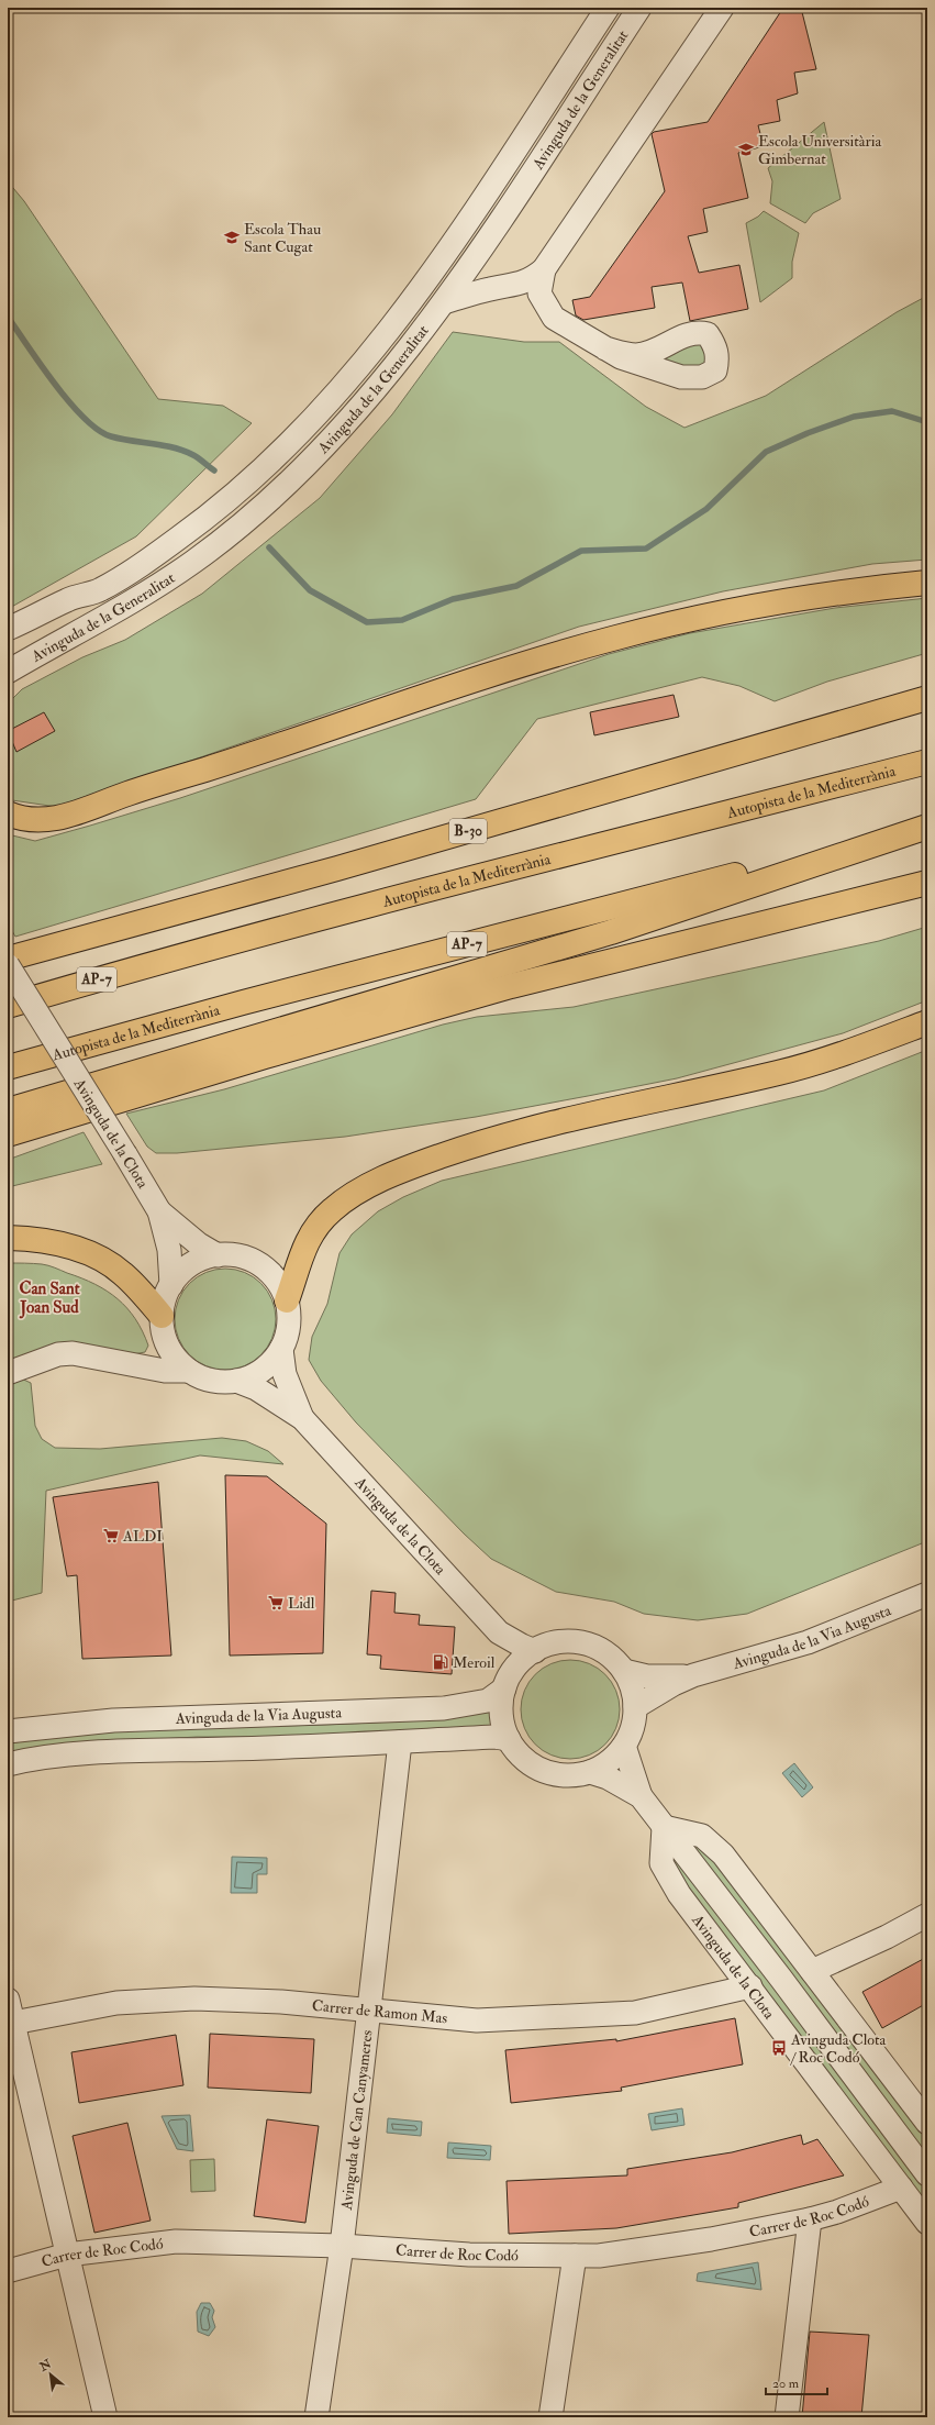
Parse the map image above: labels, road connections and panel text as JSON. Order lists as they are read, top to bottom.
{
  "streets": {
    "highway": ["Autopista de la Mediterrània", "B-30", "AP-7"],
    "street": [
      "Avinguda de la Generalitat",
      "Avinguda de la Clota",
      "Avinguda de la Via Augusta",
      "Carrer de Ramon Mas",
      "Avinguda de Can Canyameres",
      "Carrer de Roc Codó"
    ]
  },
  "crossings": [
    ["Avinguda de la Clota", "Avinguda de la Via Augusta"],
    ["Avinguda de la Clota", "Carrer de Ramon Mas"],
    ["Avinguda de la Clota", "Carrer de Roc Codó"],
    ["Carrer de Ramon Mas", "Avinguda de Can Canyameres"],
    ["Avinguda de Can Canyameres", "Carrer de Roc Codó"]
  ],
  "districts": ["Can Sant Joan Sud"],
  "places": {
    "school or university": ["Escola Universitària Gimbernat", "Escola Thau Sant Cugat"],
    "supermarket": ["ALDI", "Lidl"],
    "fuel station": ["Meroil"],
    "bus stop": ["Avinguda Clota / Roc Codó"]
  },
  "scale_bar": "20 m",
  "north": "top left"
}
